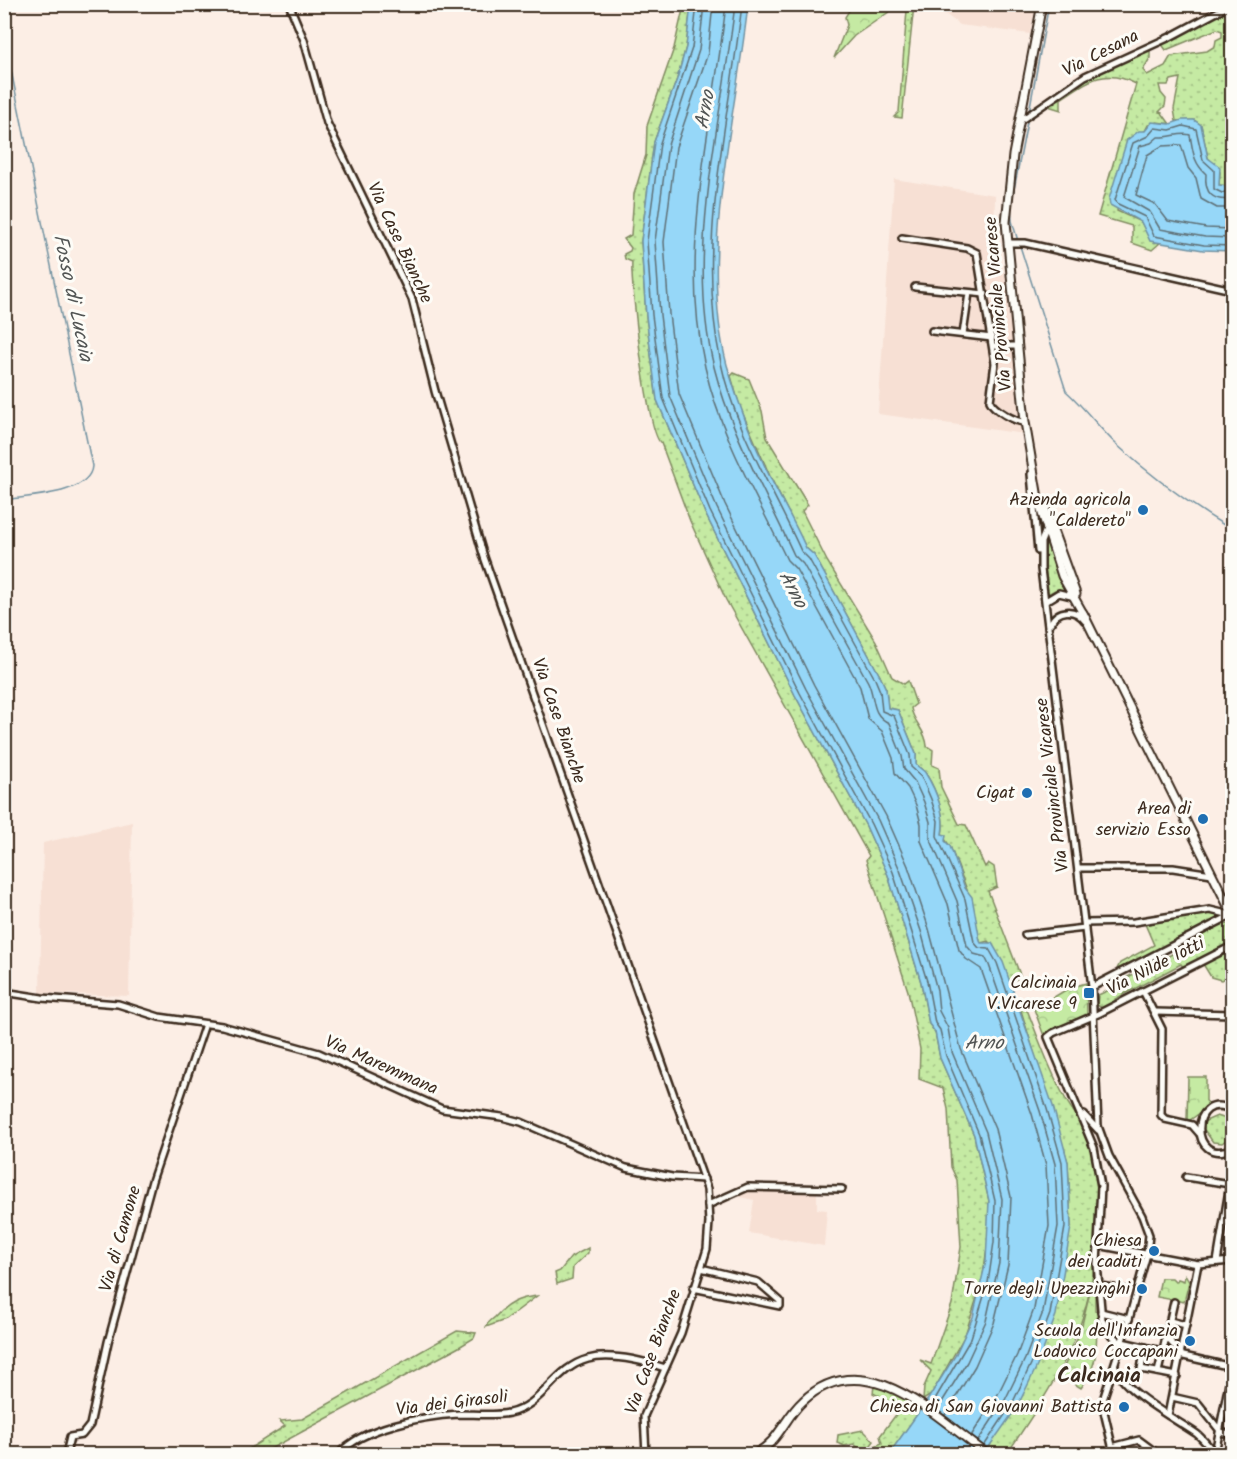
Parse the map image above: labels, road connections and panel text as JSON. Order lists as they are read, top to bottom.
{
  "streets": {
    "main road": ["Via Provinciale Vicarese"],
    "street": [
      "Via Cesana",
      "Via Case Bianche",
      "Via Nilde Iotti",
      "Via Maremmana",
      "Via di Camone",
      "Via dei Girasoli"
    ]
  },
  "crossings": [
    ["Via Cesana", "Via Provinciale Vicarese"],
    ["Via Case Bianche", "Via Maremmana"],
    ["Via Case Bianche", "Via dei Girasoli"],
    ["Via Provinciale Vicarese", "Via Nilde Iotti"],
    ["Via Maremmana", "Via di Camone"]
  ],
  "districts": ["Calcinaia"],
  "water": ["Arno", "Fosso di Lucaia"],
  "places": {
    "other": [
      "Azienda agricola \"Caldereto\"",
      "Cigat",
      "Area di servizio Esso",
      "Chiesa dei caduti",
      "Torre degli Upezzinghi",
      "Scuola dell'Infanzia Lodovico Coccapani",
      "Chiesa di San Giovanni Battista"
    ],
    "transit": ["Calcinaia V.Vicarese 9"]
  }
}
